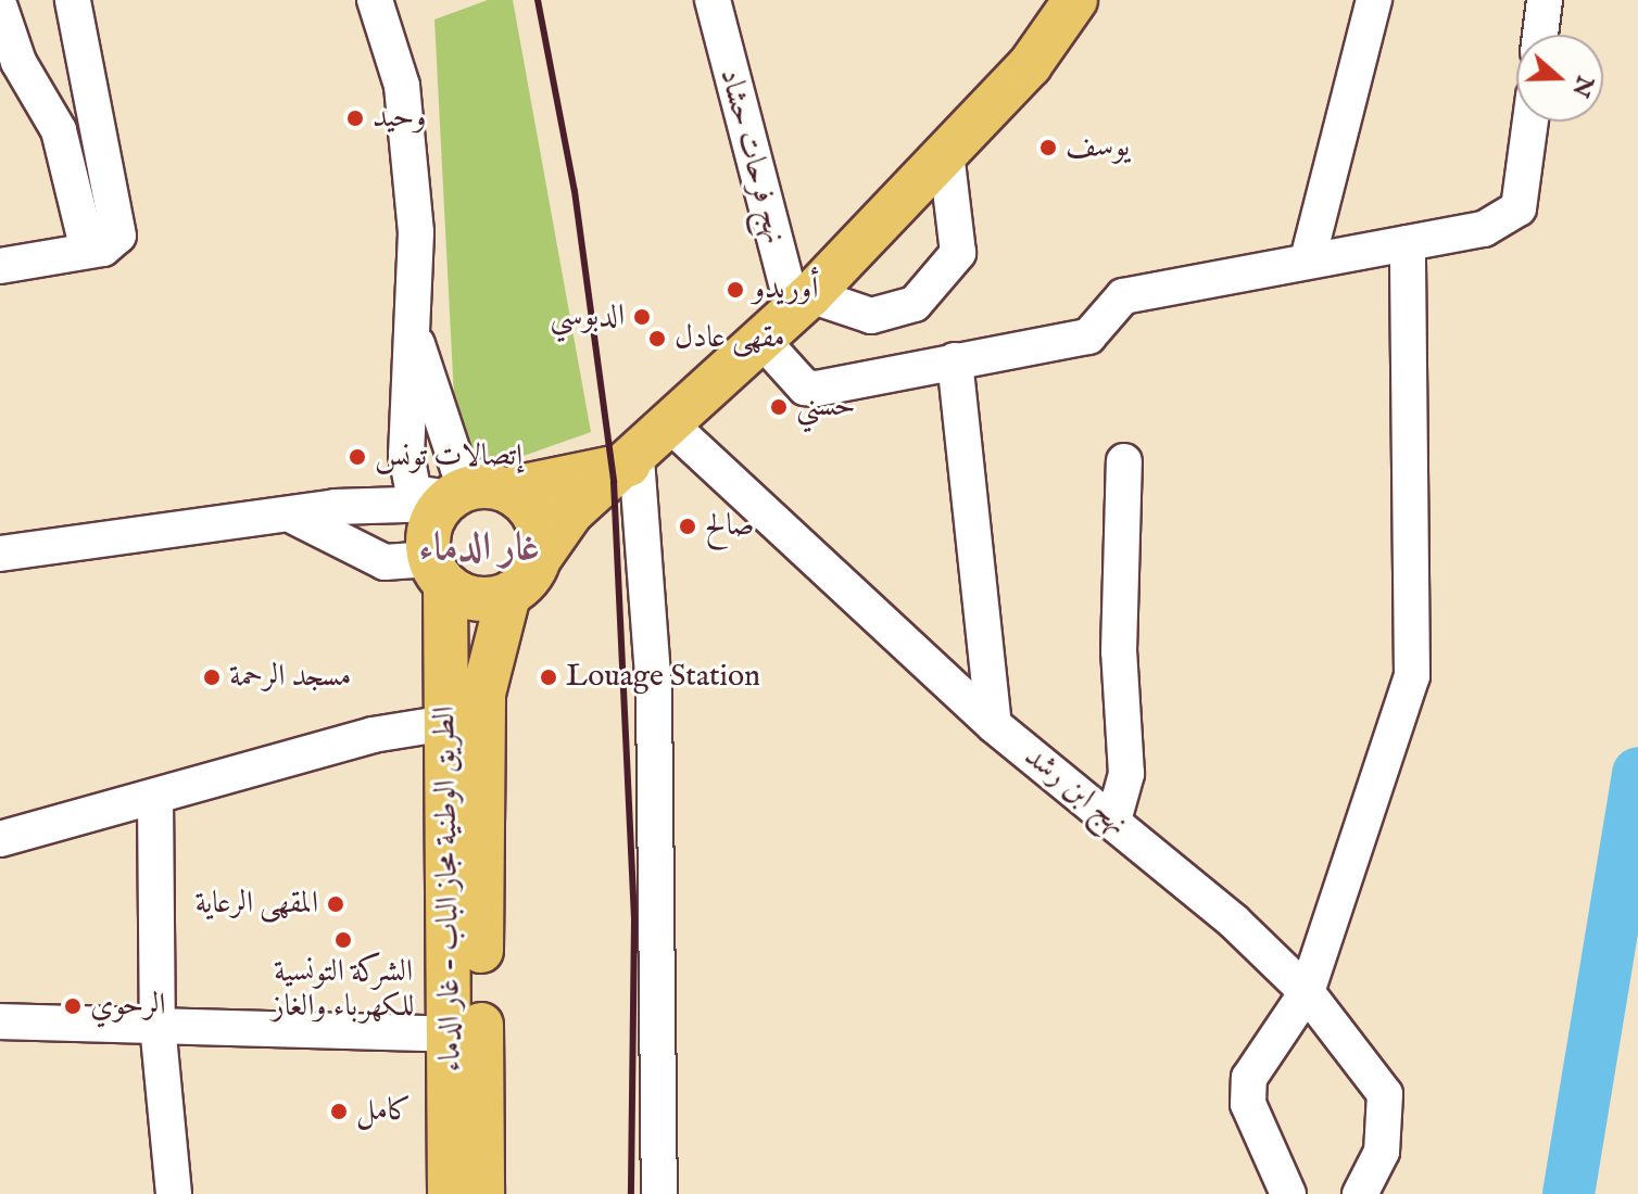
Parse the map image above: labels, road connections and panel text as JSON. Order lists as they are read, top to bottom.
{
  "streets": {
    "main road": ["الطريق الوطنية مجاز الباب - غار الدماء"],
    "street": ["نهج فرحات حشاد", "نهج ابن رشد"]
  },
  "districts": ["غار الدماء"],
  "places": [
    "وحيد",
    "يوسف",
    "أوريدو",
    "الدبوسي",
    "مقهى عادل",
    "حسني",
    "إتصالات تونس",
    "صالح",
    "مسجد الرحمة",
    "Louage Station",
    "المقهى الرعاية",
    "الشركة التونسية للكهرباء والغاز",
    "الرحوي",
    "كامل"
  ],
  "north": "right"
}
